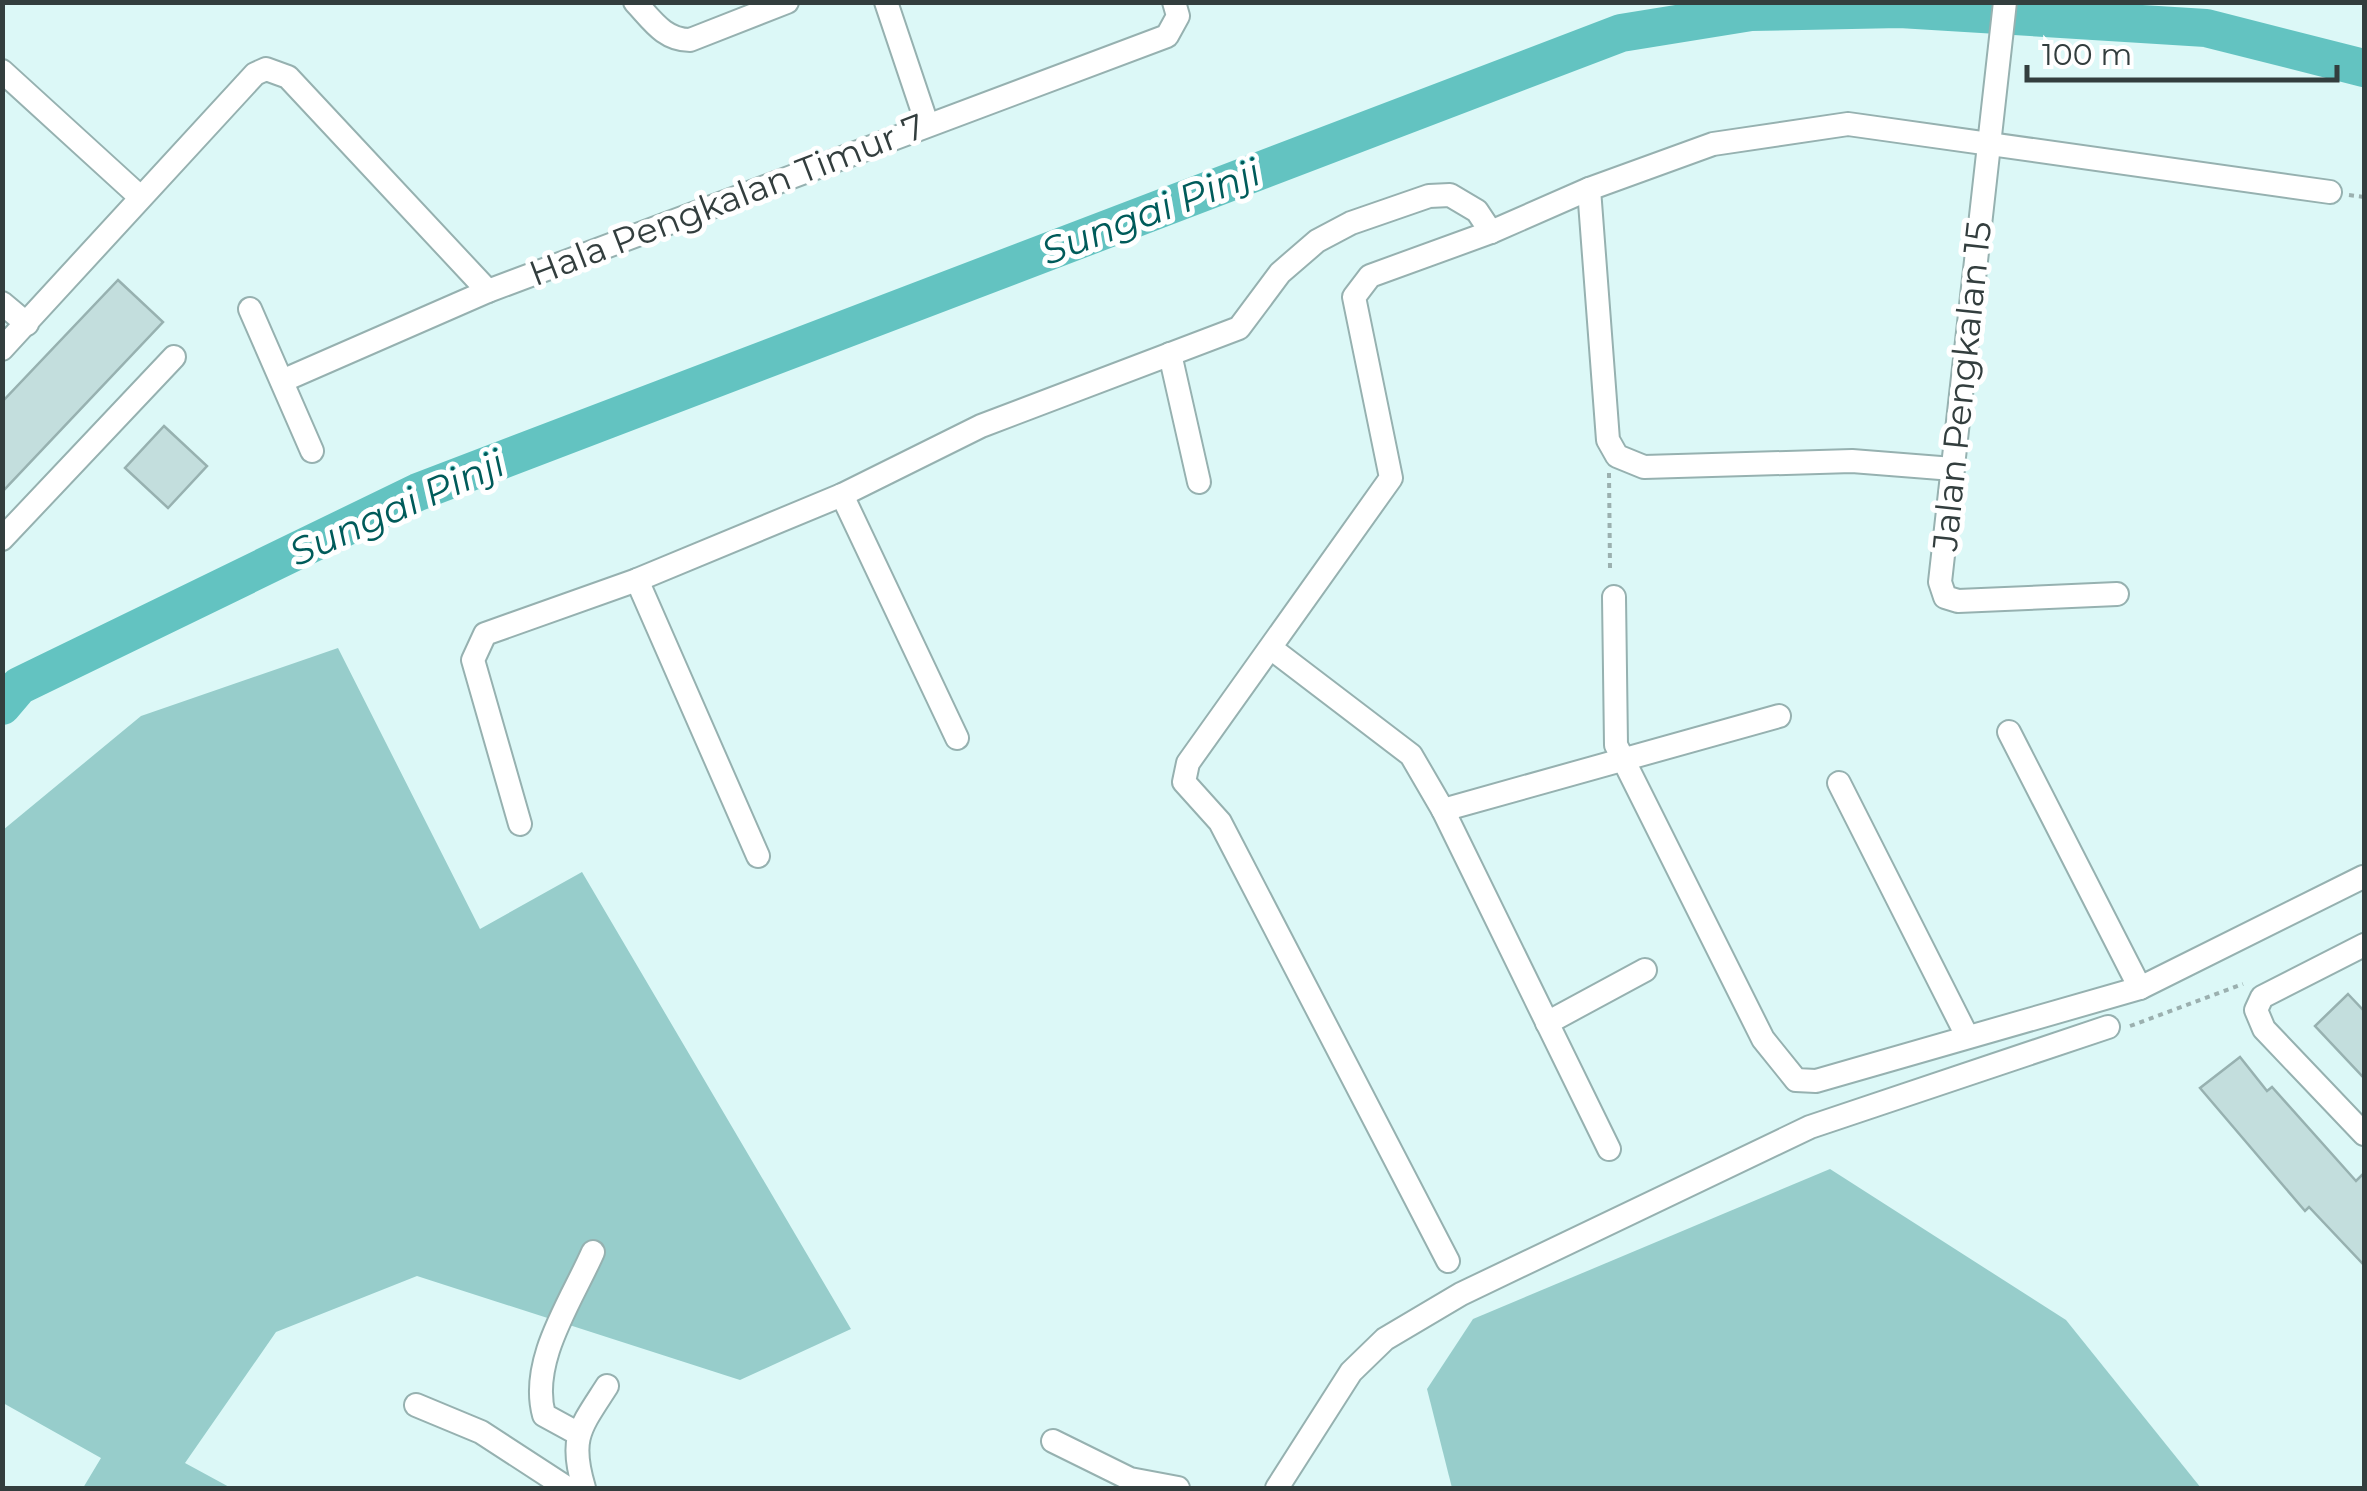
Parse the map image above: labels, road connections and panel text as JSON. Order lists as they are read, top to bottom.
{
  "streets": {
    "street": ["Hala Pengkalan Timur 7", "Jalan Pengkalan 15"]
  },
  "water": ["Sungai Pinji"],
  "scale_bar": "100 m"
}
